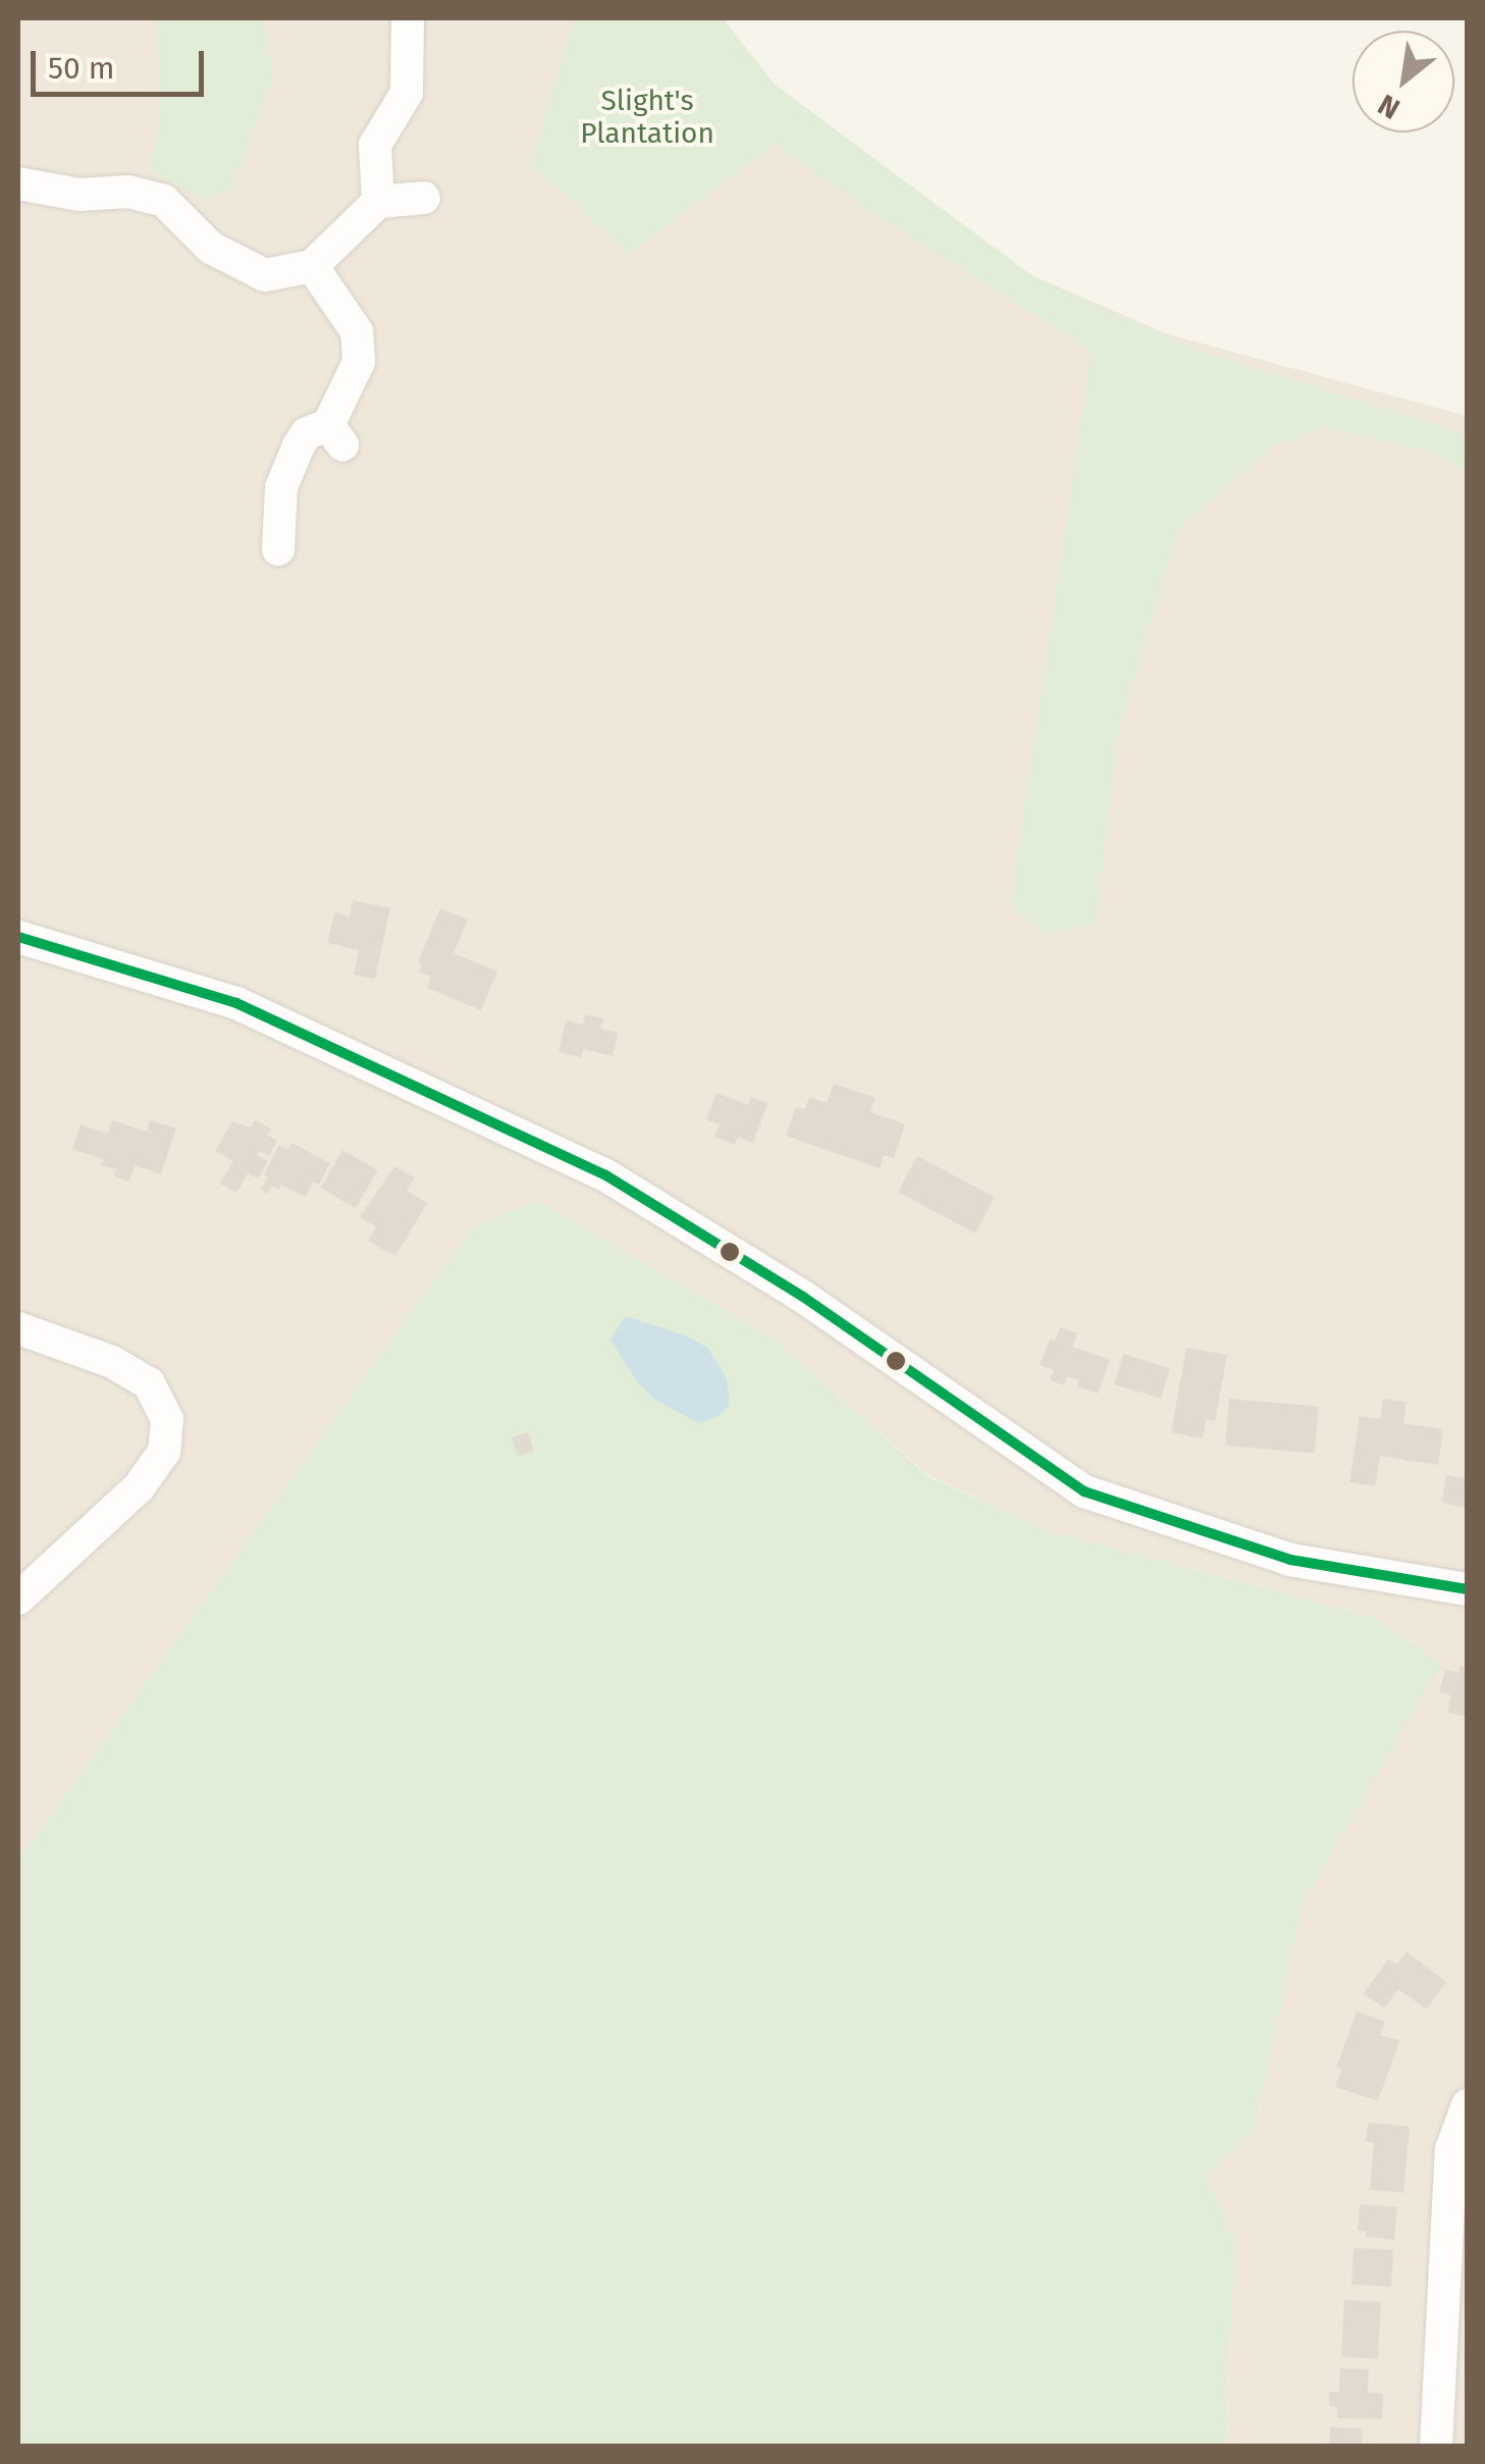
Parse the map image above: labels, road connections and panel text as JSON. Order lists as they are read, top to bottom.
{
  "parks": ["Slight's Plantation"],
  "scale_bar": "50 m",
  "north": "bottom left"
}
